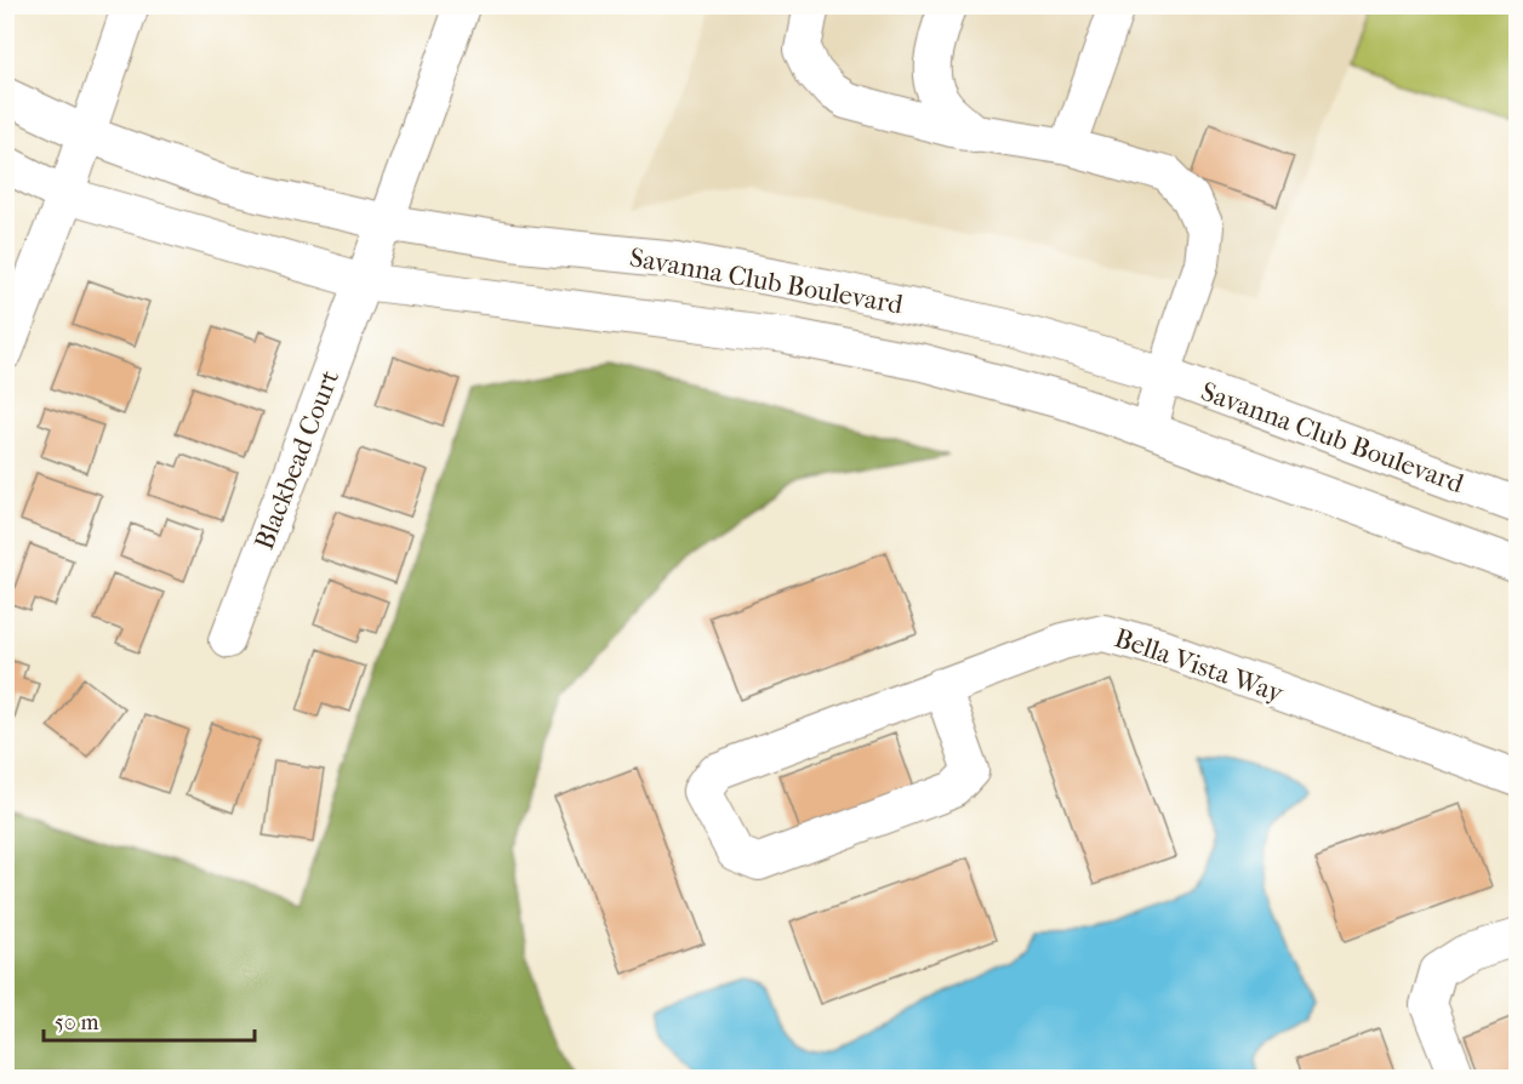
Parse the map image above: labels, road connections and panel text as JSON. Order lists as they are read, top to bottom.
{
  "streets": {
    "street": ["Savanna Club Boulevard", "Blackbead Court", "Bella Vista Way"]
  },
  "crossings": [
    ["Savanna Club Boulevard", "Blackbead Court"]
  ],
  "scale_bar": "50 m"
}
